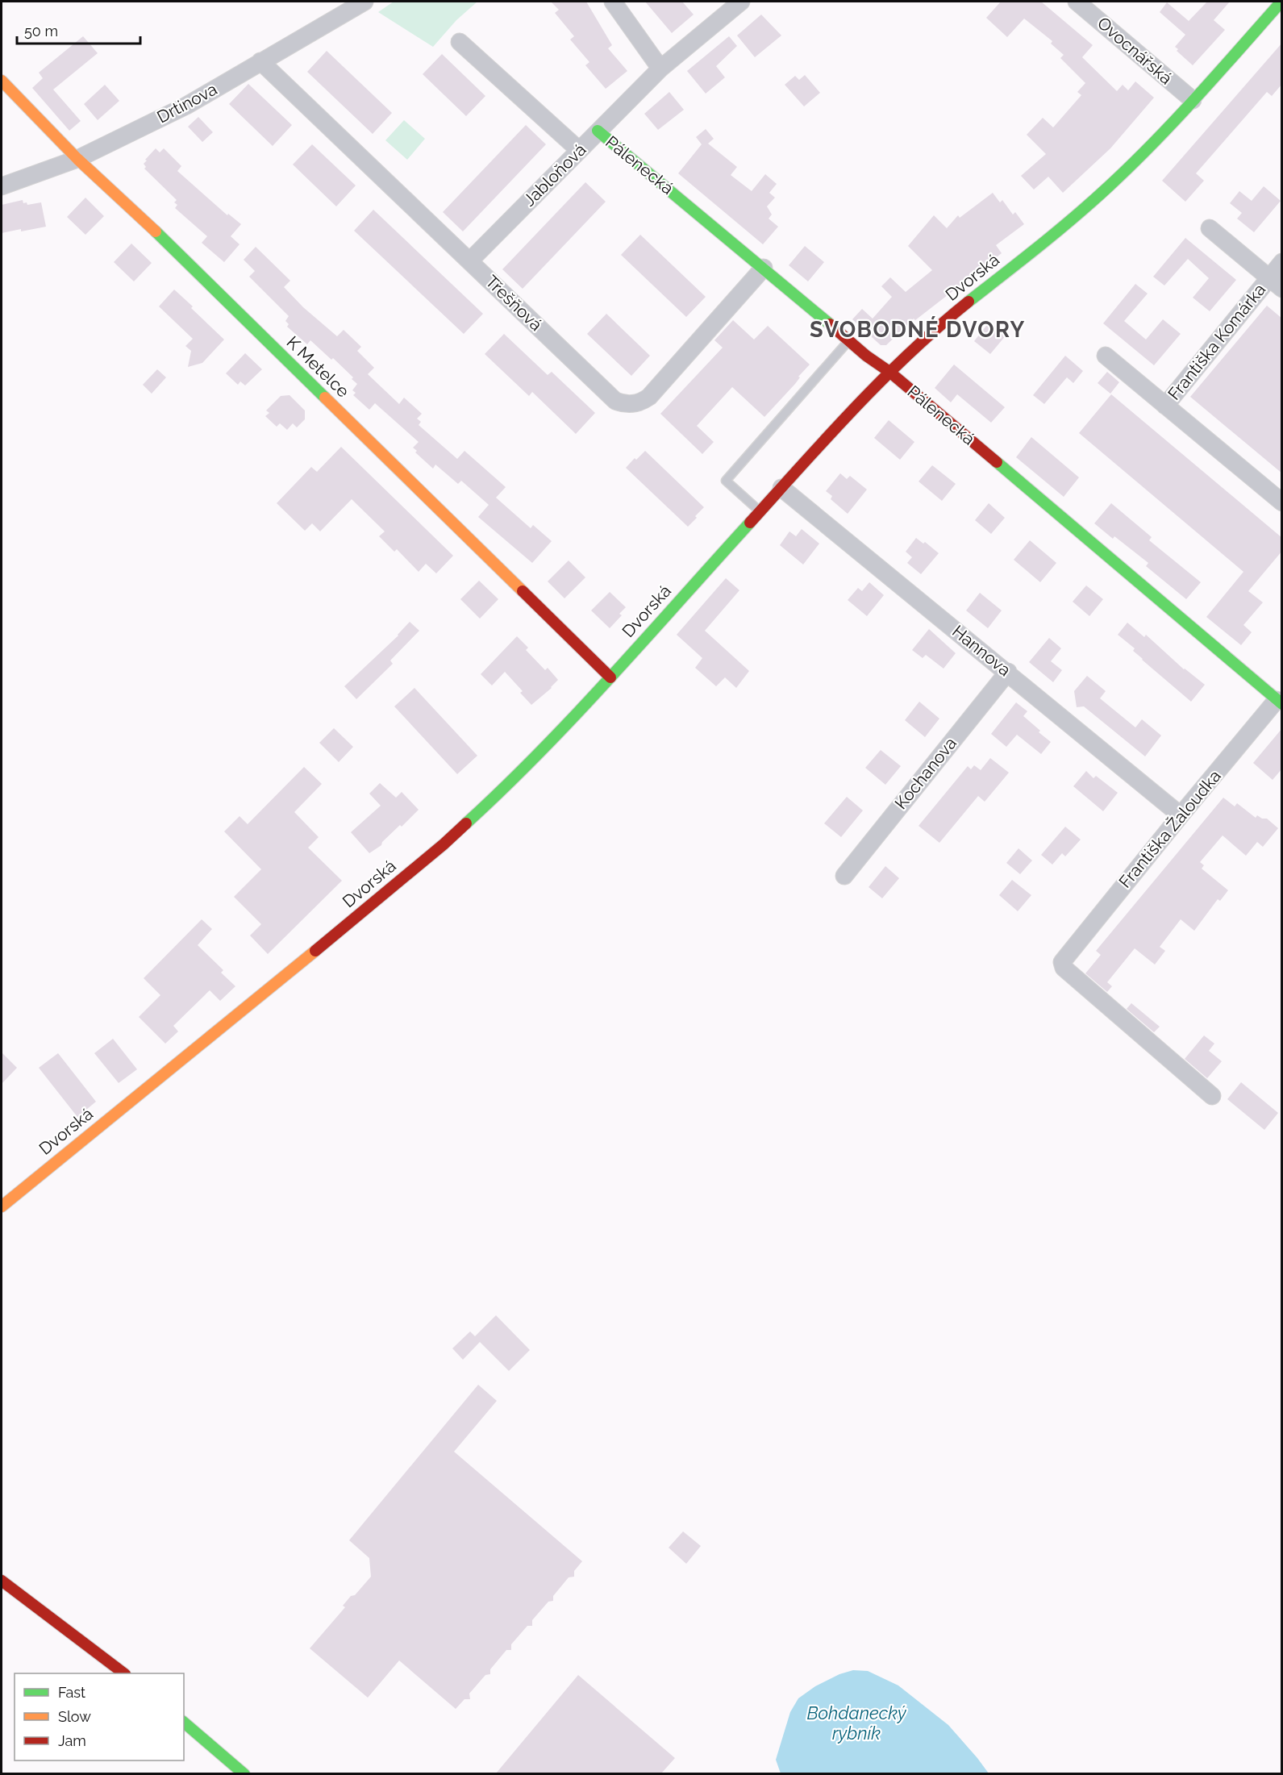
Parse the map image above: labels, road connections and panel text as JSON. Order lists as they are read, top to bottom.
{
  "streets": {
    "street": [
      "Ovocnářská",
      "Drtinova",
      "Pálenecká",
      "Jabloňová",
      "Dvorská",
      "Třešňová",
      "Františka Komárka",
      "K Metelce",
      "Hannova",
      "Kochanova",
      "Františka Žaloudka"
    ]
  },
  "crossings": [
    ["Ovocnářská", "Dvorská"],
    ["Drtinova", "Třešňová"],
    ["Drtinova", "K Metelce"],
    ["Pálenecká", "Jabloňová"],
    ["Pálenecká", "Dvorská"],
    ["Pálenecká", "Třešňová"],
    ["Pálenecká", "Františka Žaloudka"],
    ["Jabloňová", "Třešňová"],
    ["Dvorská", "K Metelce"],
    ["Dvorská", "Hannova"],
    ["Hannova", "Kochanova"],
    ["Hannova", "Františka Žaloudka"]
  ],
  "districts": ["SVOBODNÉ DVORY"],
  "water": ["Bohdanecký rybník"],
  "legend": ["Fast", "Slow", "Jam"],
  "scale_bar": "50 m"
}
